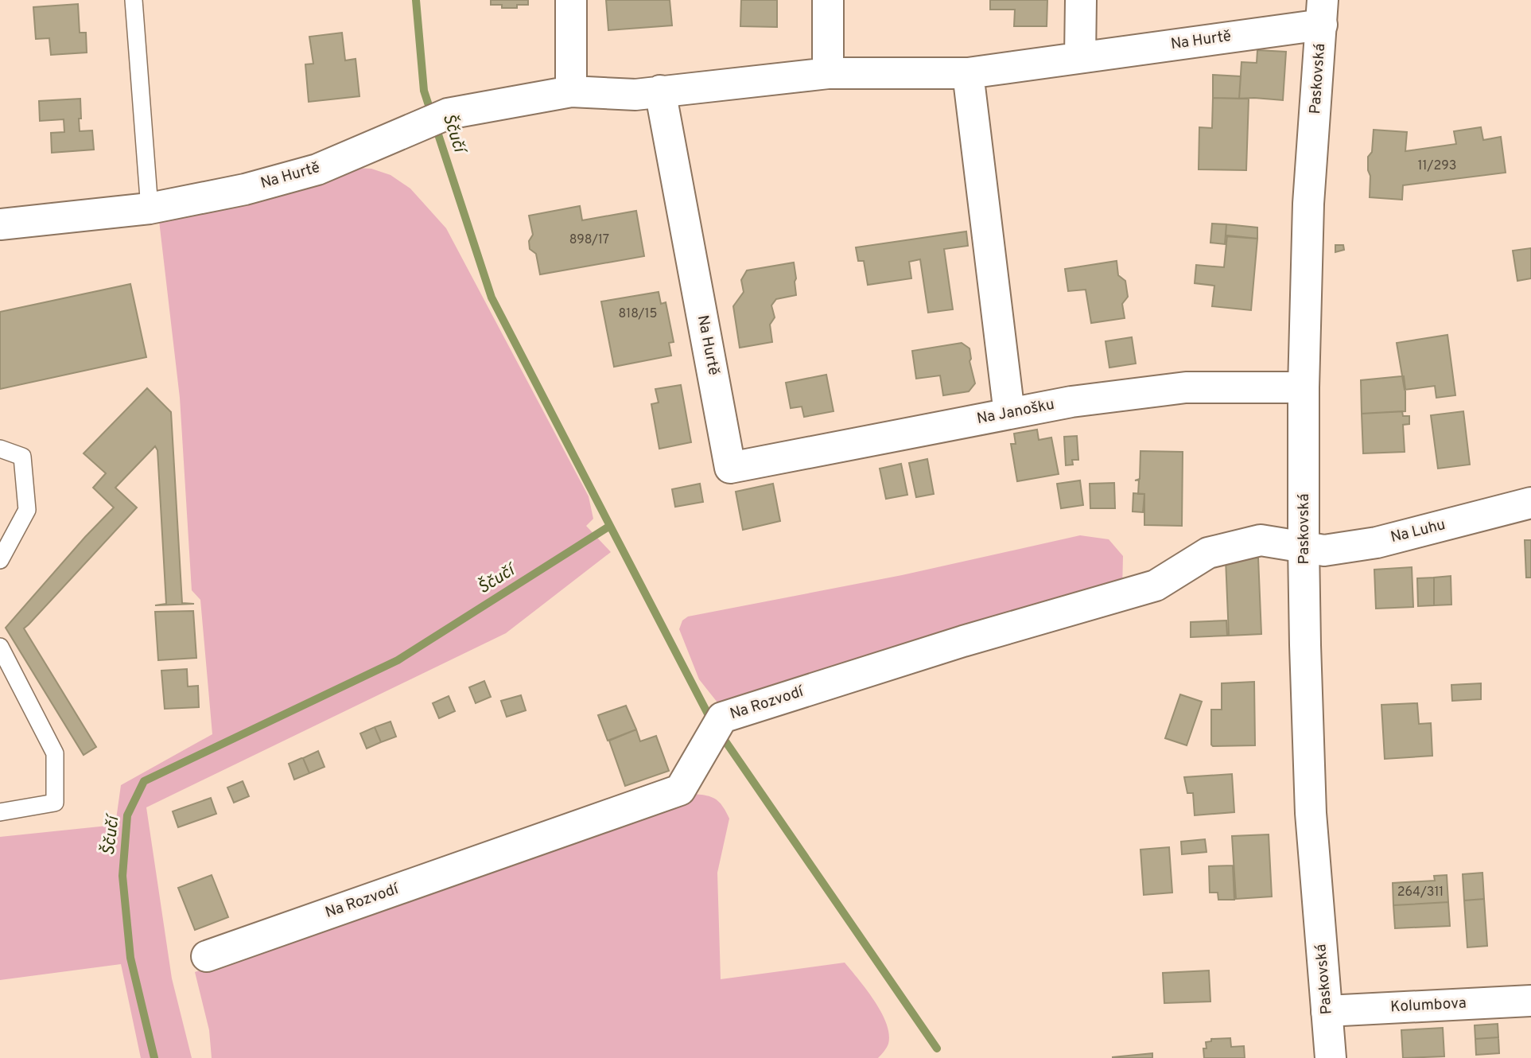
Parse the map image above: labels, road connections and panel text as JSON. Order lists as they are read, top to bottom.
{
  "streets": {
    "street": [
      "Na Hurtě",
      "Paskovská",
      "Na Janošku",
      "Na Luhu",
      "Na Rozvodí",
      "Kolumbova"
    ]
  },
  "crossings": [
    ["Na Hurtě", "Paskovská"],
    ["Na Hurtě", "Na Janošku"],
    ["Paskovská", "Na Janošku"],
    ["Paskovská", "Na Luhu"],
    ["Paskovská", "Na Rozvodí"],
    ["Paskovská", "Kolumbova"],
    ["Na Luhu", "Na Rozvodí"]
  ],
  "water": ["Ščučí"],
  "house_numbers": [
    "11/293",
    "898/17",
    "818/15",
    "264/311"
  ]
}
